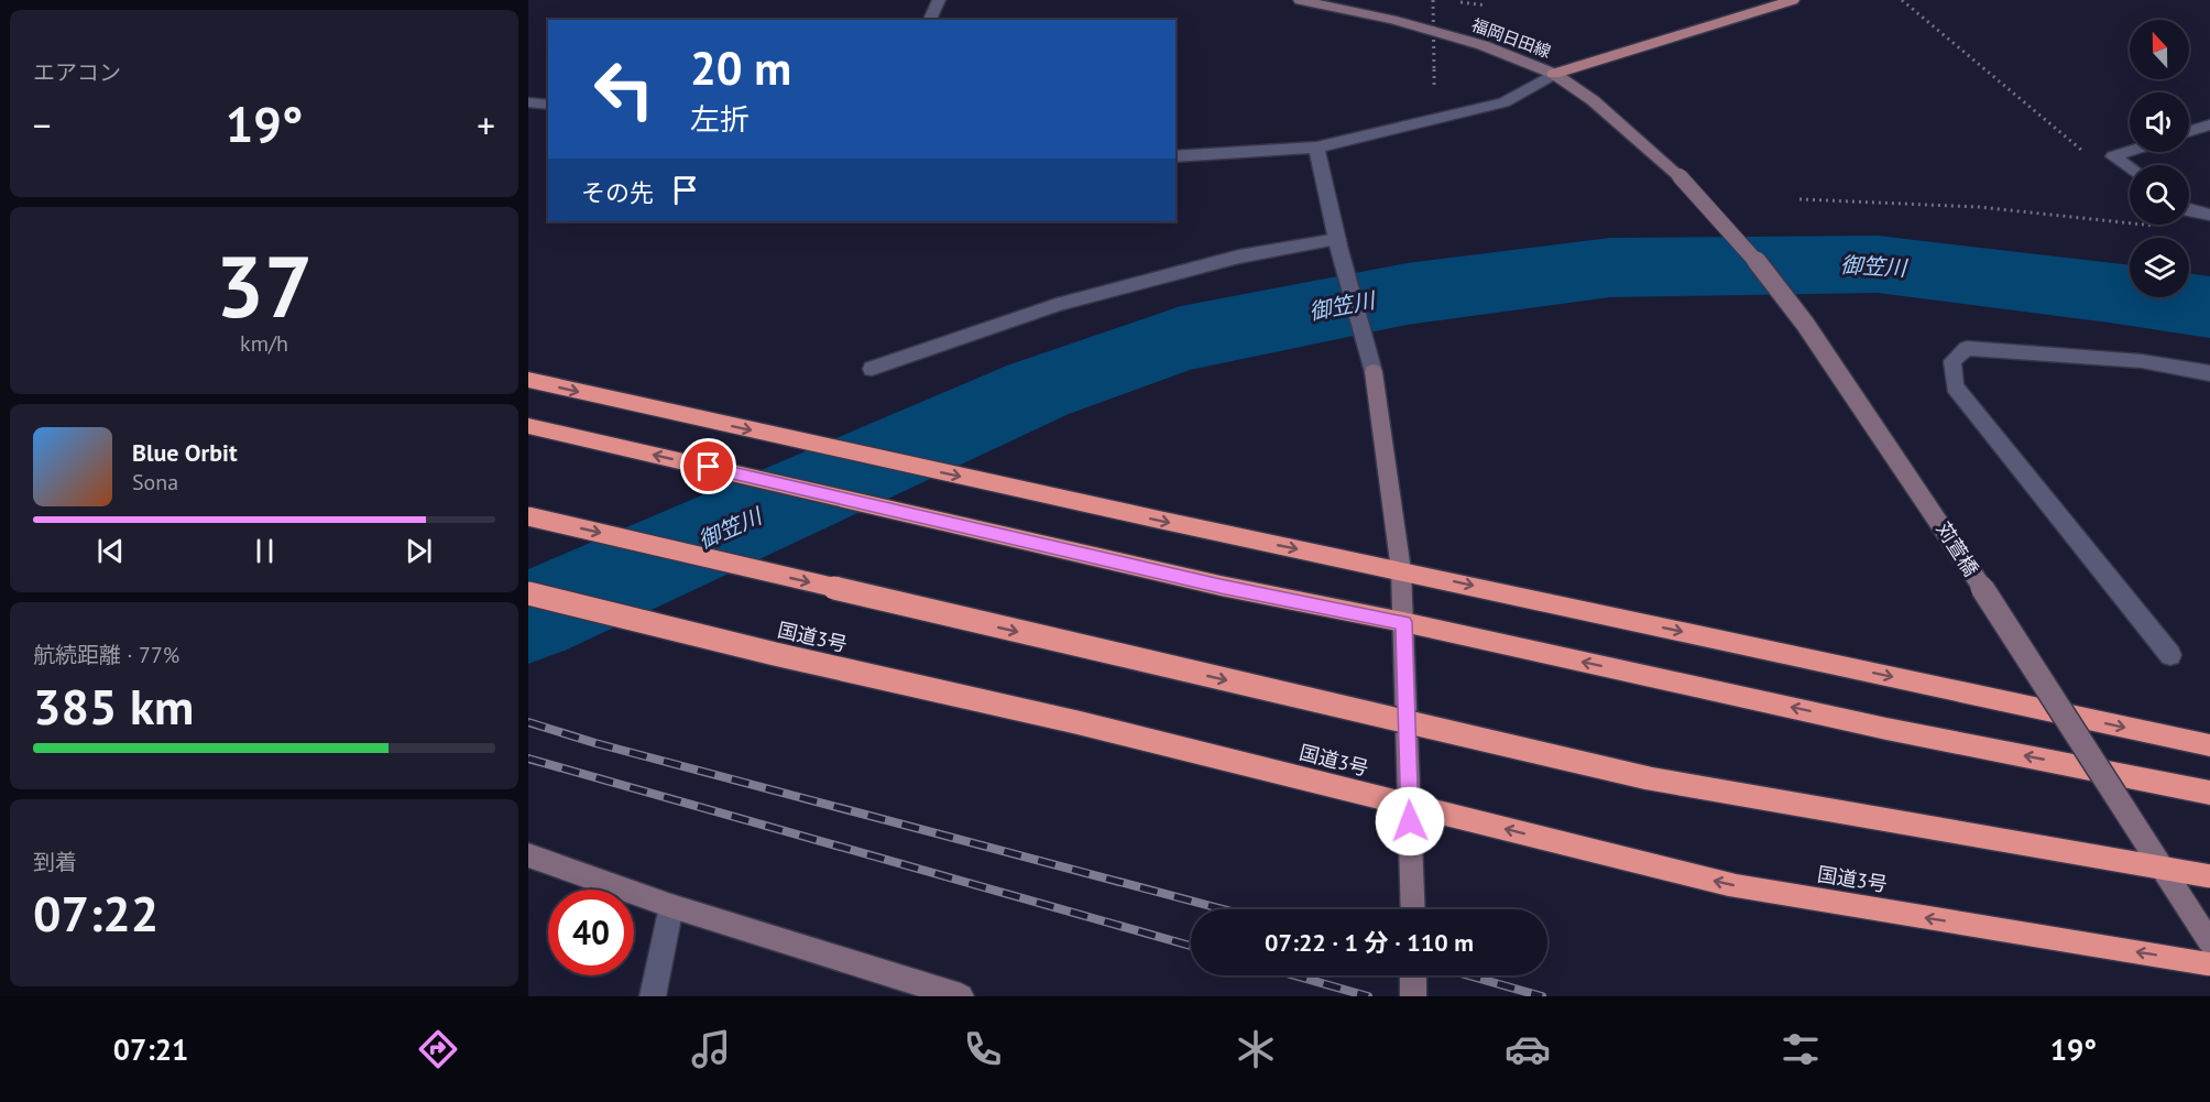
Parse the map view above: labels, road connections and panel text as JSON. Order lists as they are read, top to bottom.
{
  "streets": {
    "highway": ["国道3号"],
    "main road": ["福岡日田線", "苅萱橋"]
  },
  "crossings": [
    ["福岡日田線", "苅萱橋"]
  ],
  "water": ["御笠川"],
  "north": "top",
  "page": {
    "tile": [
      "エアコン",
      ["37", "km/h"],
      ["航続距離 · 77%", "385 km"],
      ["到着", "07:22"]
    ],
    "turn": ["20 m", "左折"],
    "heat": ["−", "19°", "+"],
    "then": "その先",
    "song": ["Blue Orbit", "Sona"],
    "limit": "40",
    "trip": "07:22 · 1 分 · 110 m",
    "tabs": ["07:21", "19°"]
  }
}
